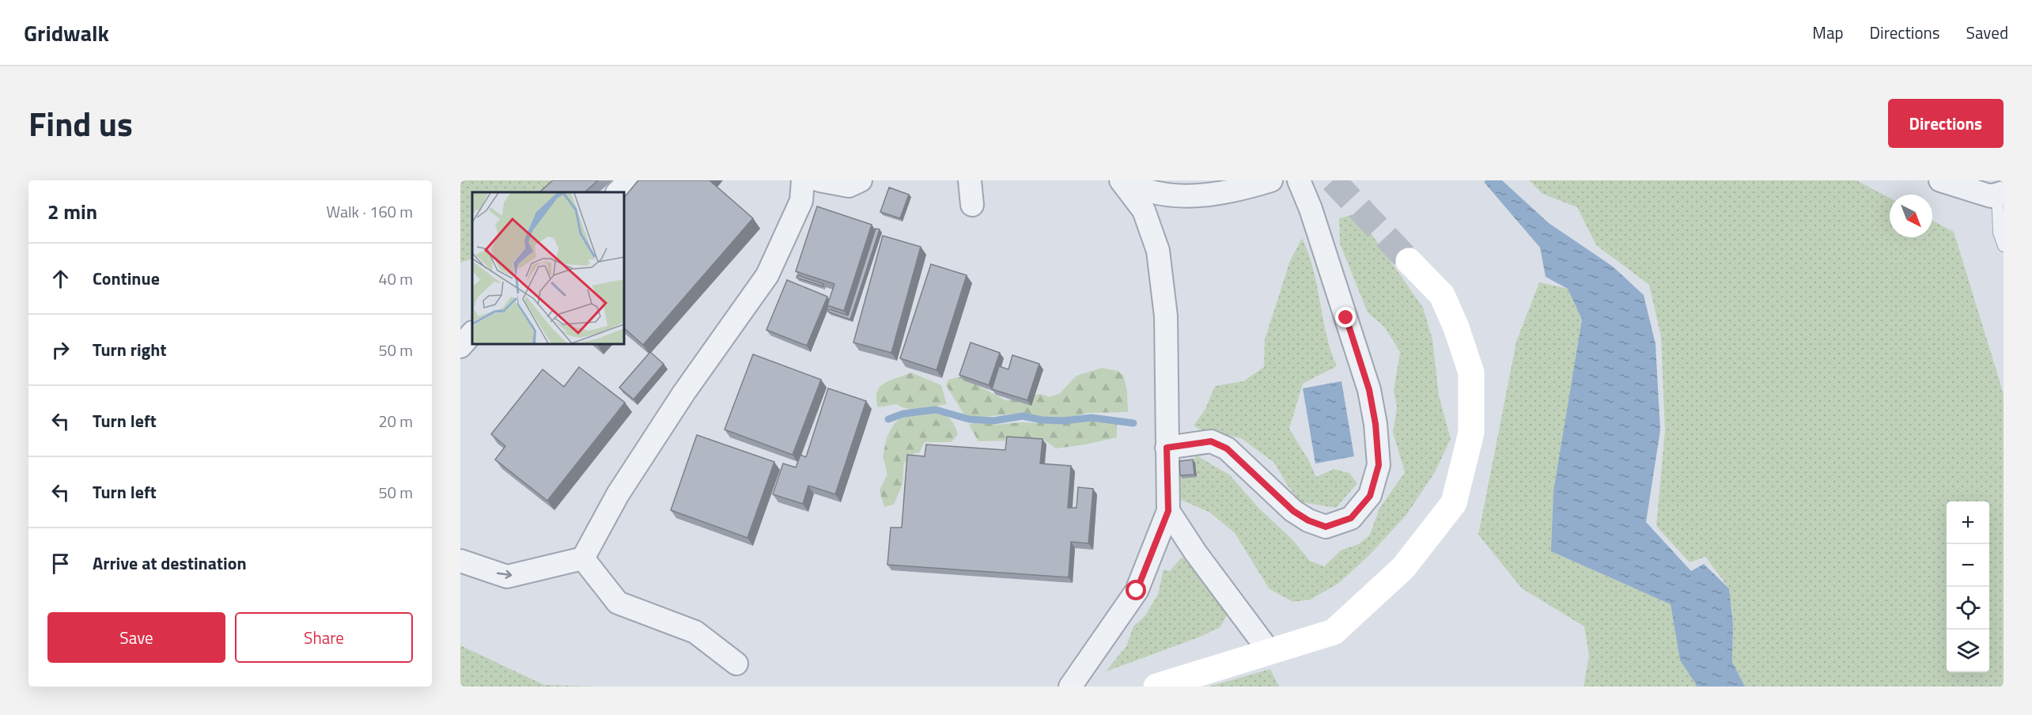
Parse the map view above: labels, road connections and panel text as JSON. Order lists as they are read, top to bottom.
{
  "north": "bottom right",
  "page": {
    "header": "Gridwalk",
    "nav": ["Map", "Directions", "Saved"],
    "title": "Find us",
    "buttons": [
      "Directions",
      ["Save", "Share"]
    ],
    "heading": ["2 min", "Walk · 160 m"],
    "list": [
      ["Continue", "40 m"],
      ["Turn right", "50 m"],
      ["Turn left", "20 m"],
      ["Turn left", "50 m"],
      "Arrive at destination"
    ],
    "map_buttons": ["+", "−"]
  }
}
